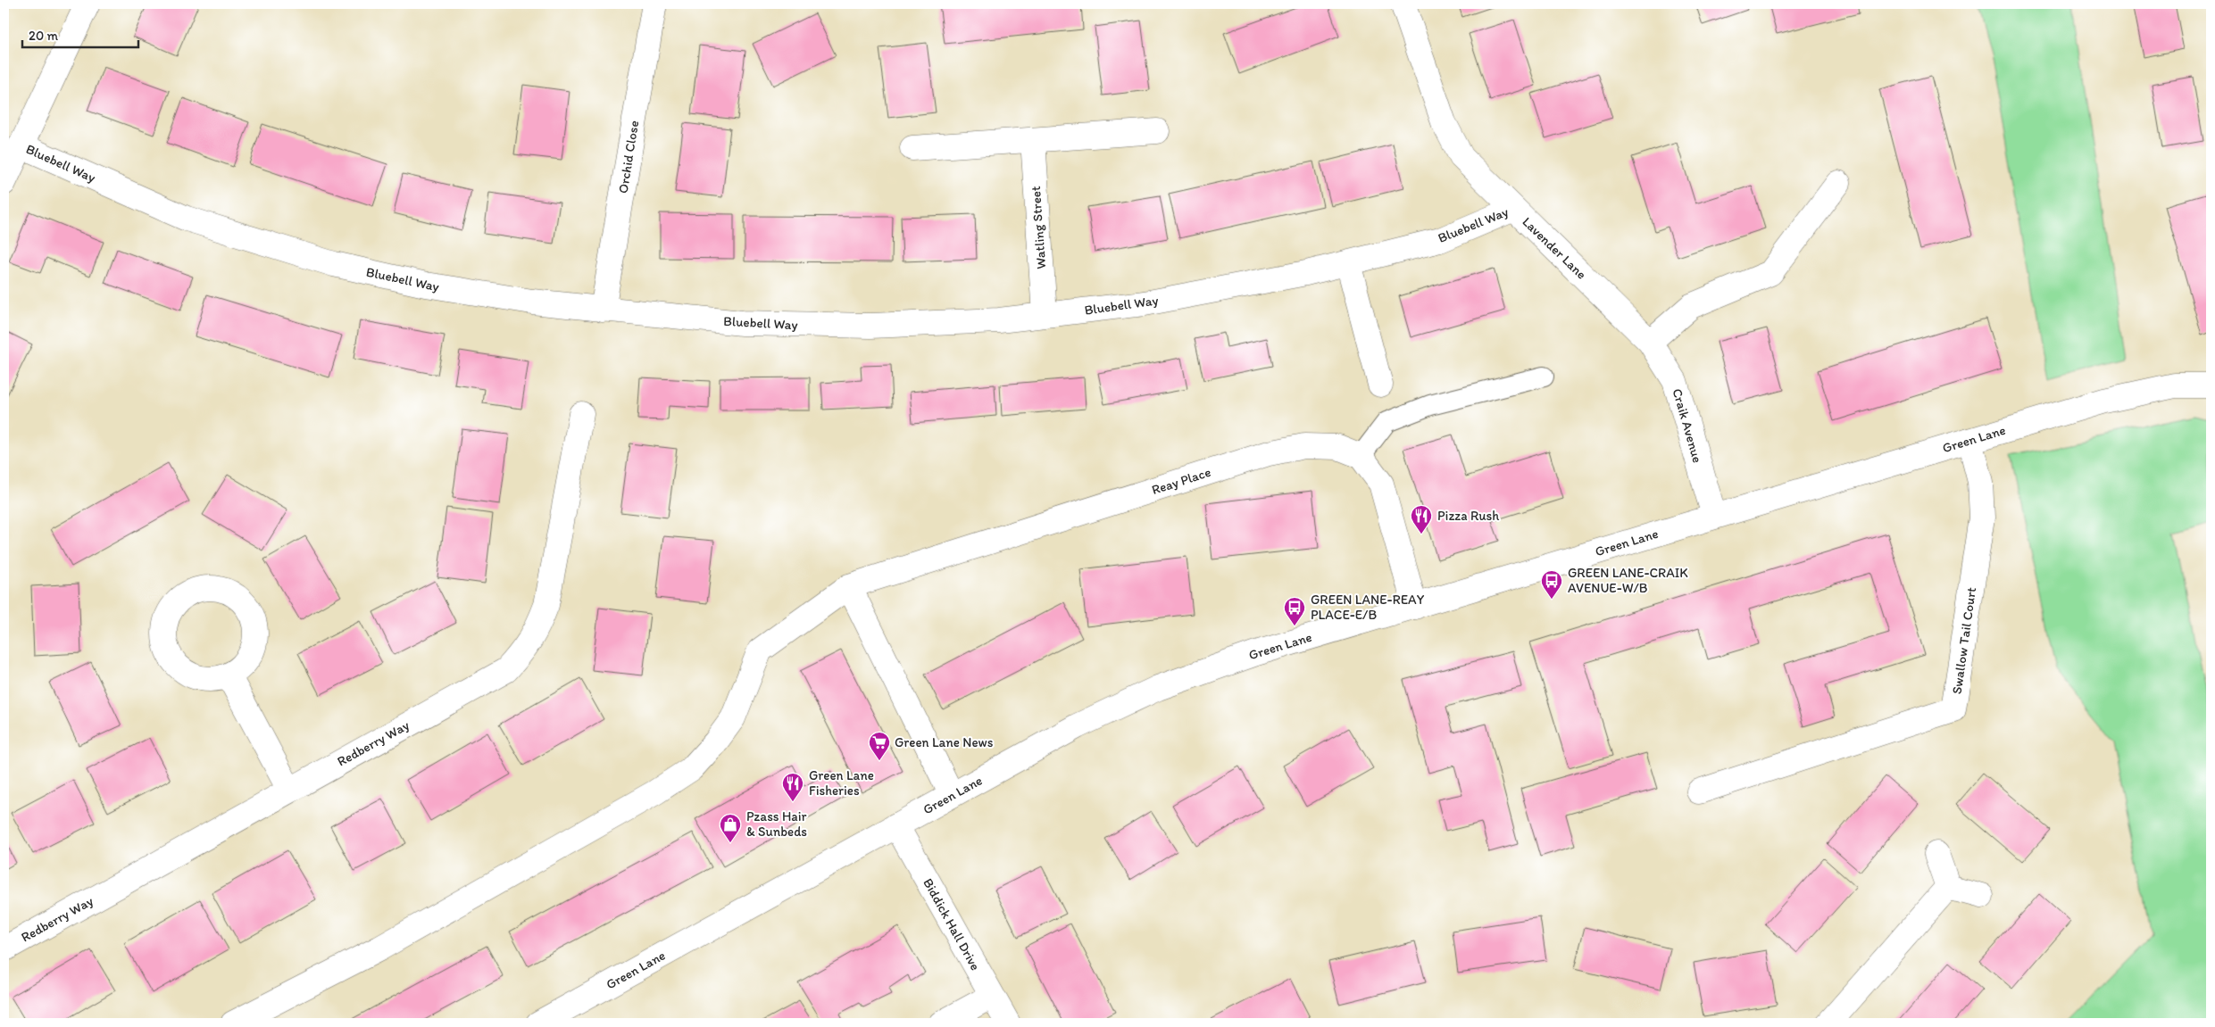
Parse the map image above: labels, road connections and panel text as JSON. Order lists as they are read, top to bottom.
{
  "streets": {
    "street": [
      "Orchid Close",
      "Bluebell Way",
      "Watling Street",
      "Lavender Lane",
      "Craik Avenue",
      "Green Lane",
      "Reay Place",
      "Swallow Tail Court",
      "Redberry Way",
      "Biddick Hall Drive"
    ]
  },
  "crossings": [
    ["Orchid Close", "Bluebell Way"],
    ["Bluebell Way", "Watling Street"],
    ["Bluebell Way", "Lavender Lane"],
    ["Lavender Lane", "Craik Avenue"],
    ["Craik Avenue", "Green Lane"],
    ["Green Lane", "Swallow Tail Court"],
    ["Green Lane", "Biddick Hall Drive"]
  ],
  "places": {
    "restaurant": ["Pizza Rush", "Green Lane Fisheries"],
    "bus stop": ["GREEN LANE-CRAIK AVENUE-W/B", "GREEN LANE-REAY PLACE-E/B"],
    "supermarket": ["Green Lane News"],
    "shop": ["Pzass Hair & Sunbeds"]
  },
  "scale_bar": "20 m"
}
